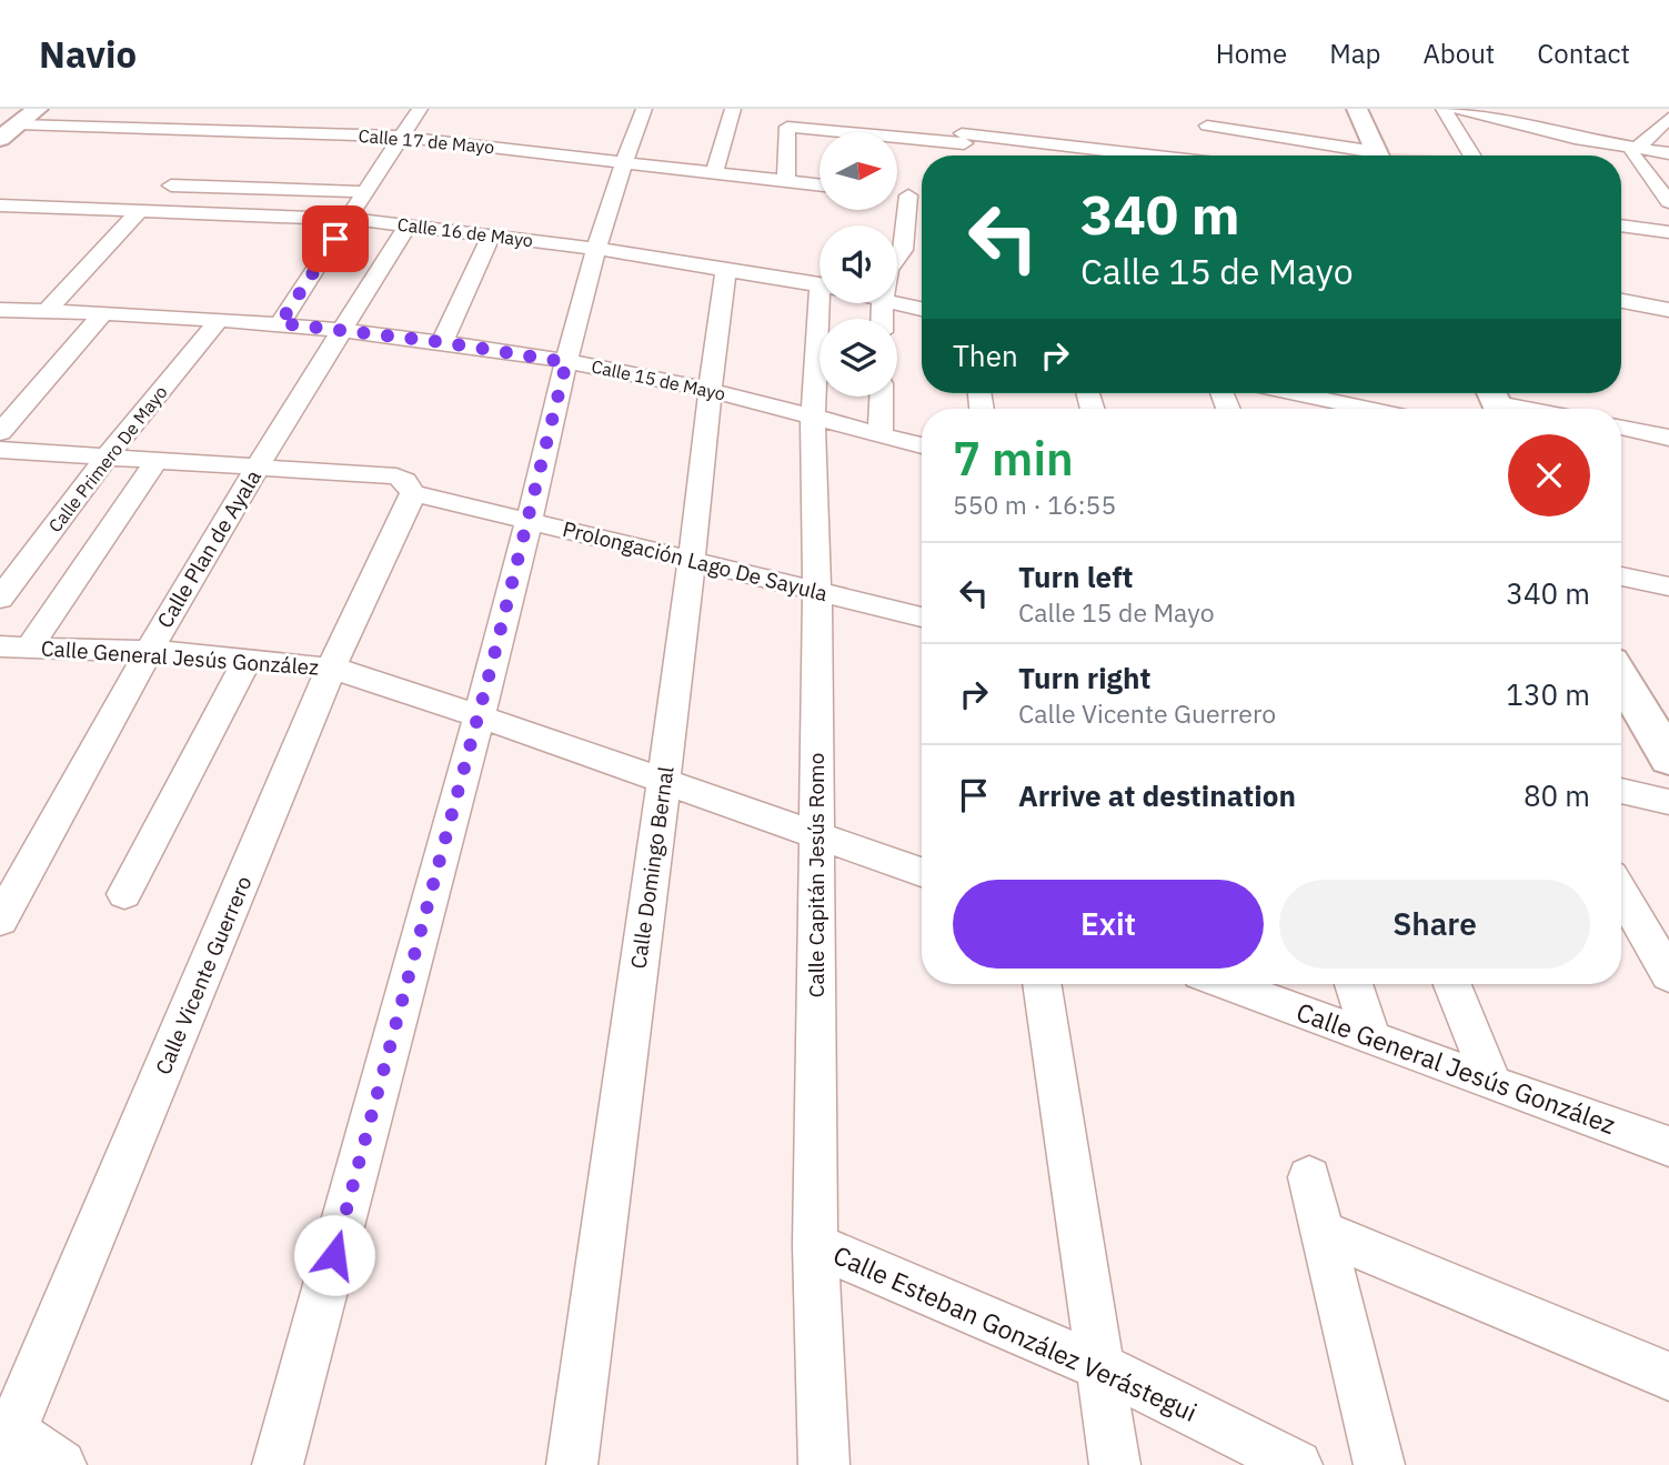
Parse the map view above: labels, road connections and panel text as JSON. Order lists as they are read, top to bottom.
{
  "streets": {
    "street": [
      "Calle 17 de Mayo",
      "Calle 16 de Mayo",
      "Calle 15 de Mayo",
      "Calle Primero De Mayo",
      "Calle Plan de Ayala",
      "Prolongación Lago De Sayula",
      "Calle General Jesús González",
      "Calle Domingo Bernal",
      "Calle Capitán Jesús Romo",
      "Calle Vicente Guerrero",
      "Calle Esteban González Verástegui"
    ]
  },
  "crossings": [
    ["Calle 16 de Mayo", "Calle Plan de Ayala"],
    ["Calle 16 de Mayo", "Calle Domingo Bernal"],
    ["Calle 15 de Mayo", "Calle Primero De Mayo"],
    ["Calle 15 de Mayo", "Calle Plan de Ayala"],
    ["Calle 15 de Mayo", "Calle Domingo Bernal"],
    ["Calle 15 de Mayo", "Calle Capitán Jesús Romo"],
    ["Calle Primero De Mayo", "Prolongación Lago De Sayula"],
    ["Calle Plan de Ayala", "Prolongación Lago De Sayula"],
    ["Calle Plan de Ayala", "Calle General Jesús González"],
    ["Prolongación Lago De Sayula", "Calle Domingo Bernal"],
    ["Prolongación Lago De Sayula", "Calle Capitán Jesús Romo"],
    ["Prolongación Lago De Sayula", "Calle Vicente Guerrero"],
    ["Calle General Jesús González", "Calle Domingo Bernal"],
    ["Calle General Jesús González", "Calle Capitán Jesús Romo"],
    ["Calle General Jesús González", "Calle Vicente Guerrero"],
    ["Calle Capitán Jesús Romo", "Calle Esteban González Verástegui"]
  ],
  "north": "right",
  "page": {
    "header": "Navio",
    "nav": [
      "Home",
      "Map",
      "About",
      "Contact"
    ],
    "turn": ["340 m", "Calle 15 de Mayo"],
    "then": "Then",
    "heading": ["7 min", "550 m · 16:55"],
    "list": [
      {
        "name": "Turn left",
        "note": "Calle 15 de Mayo",
        "value": "340 m"
      },
      {
        "name": "Turn right",
        "note": "Calle Vicente Guerrero",
        "value": "130 m"
      },
      {
        "name": "Arrive at destination",
        "value": "80 m"
      }
    ],
    "buttons": ["Exit", "Share"]
  }
}
